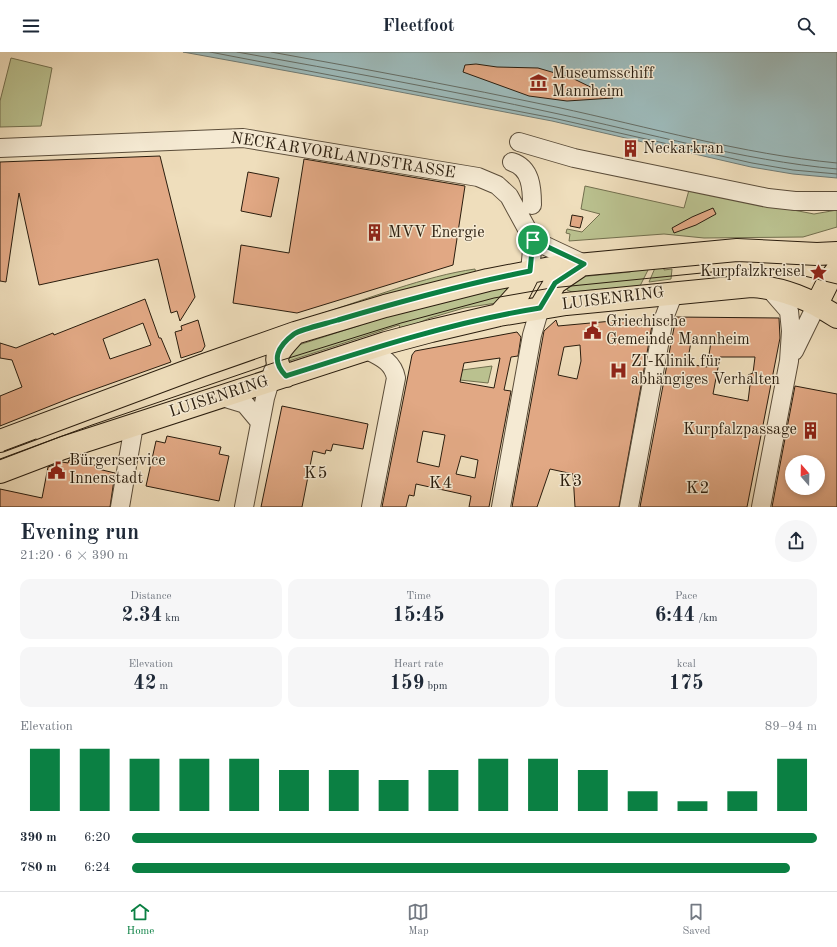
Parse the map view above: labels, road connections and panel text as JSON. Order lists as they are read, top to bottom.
{
  "streets": {
    "main road": ["LUISENRING"],
    "street": ["NECKARVORLANDSTRASSE"]
  },
  "districts": [
    "K5",
    "K3",
    "K4",
    "K2"
  ],
  "places": {
    "museum": ["Museumsschiff Mannheim"],
    "building": ["Neckarkran", "MVV Energie", "Kurpfalzpassage"],
    "place": ["Kurpfalzkreisel"],
    "public building": ["Griechische Gemeinde Mannheim", "Bürgerservice Innenstadt"],
    "hospital": ["ZI-Klinik für abhängiges Verhalten"]
  },
  "north": "top",
  "page": {
    "header": "Fleetfoot",
    "heading": ["Evening run", "21:20 · 6 × 390 m"],
    "stats": [
      ["Distance", "2.34 km"],
      ["Time", "15:45"],
      ["Pace", "6:44 /km"],
      ["Elevation", "42 m"],
      ["Heart rate", "159 bpm"],
      ["kcal", "175"]
    ],
    "chart": ["Elevation", "89–94 m"],
    "list": [
      {
        "name": "390 m",
        "note": "6:20"
      },
      {
        "name": "780 m",
        "note": "6:24"
      }
    ],
    "tabs": ["Home", "Map", "Saved"]
  }
}
